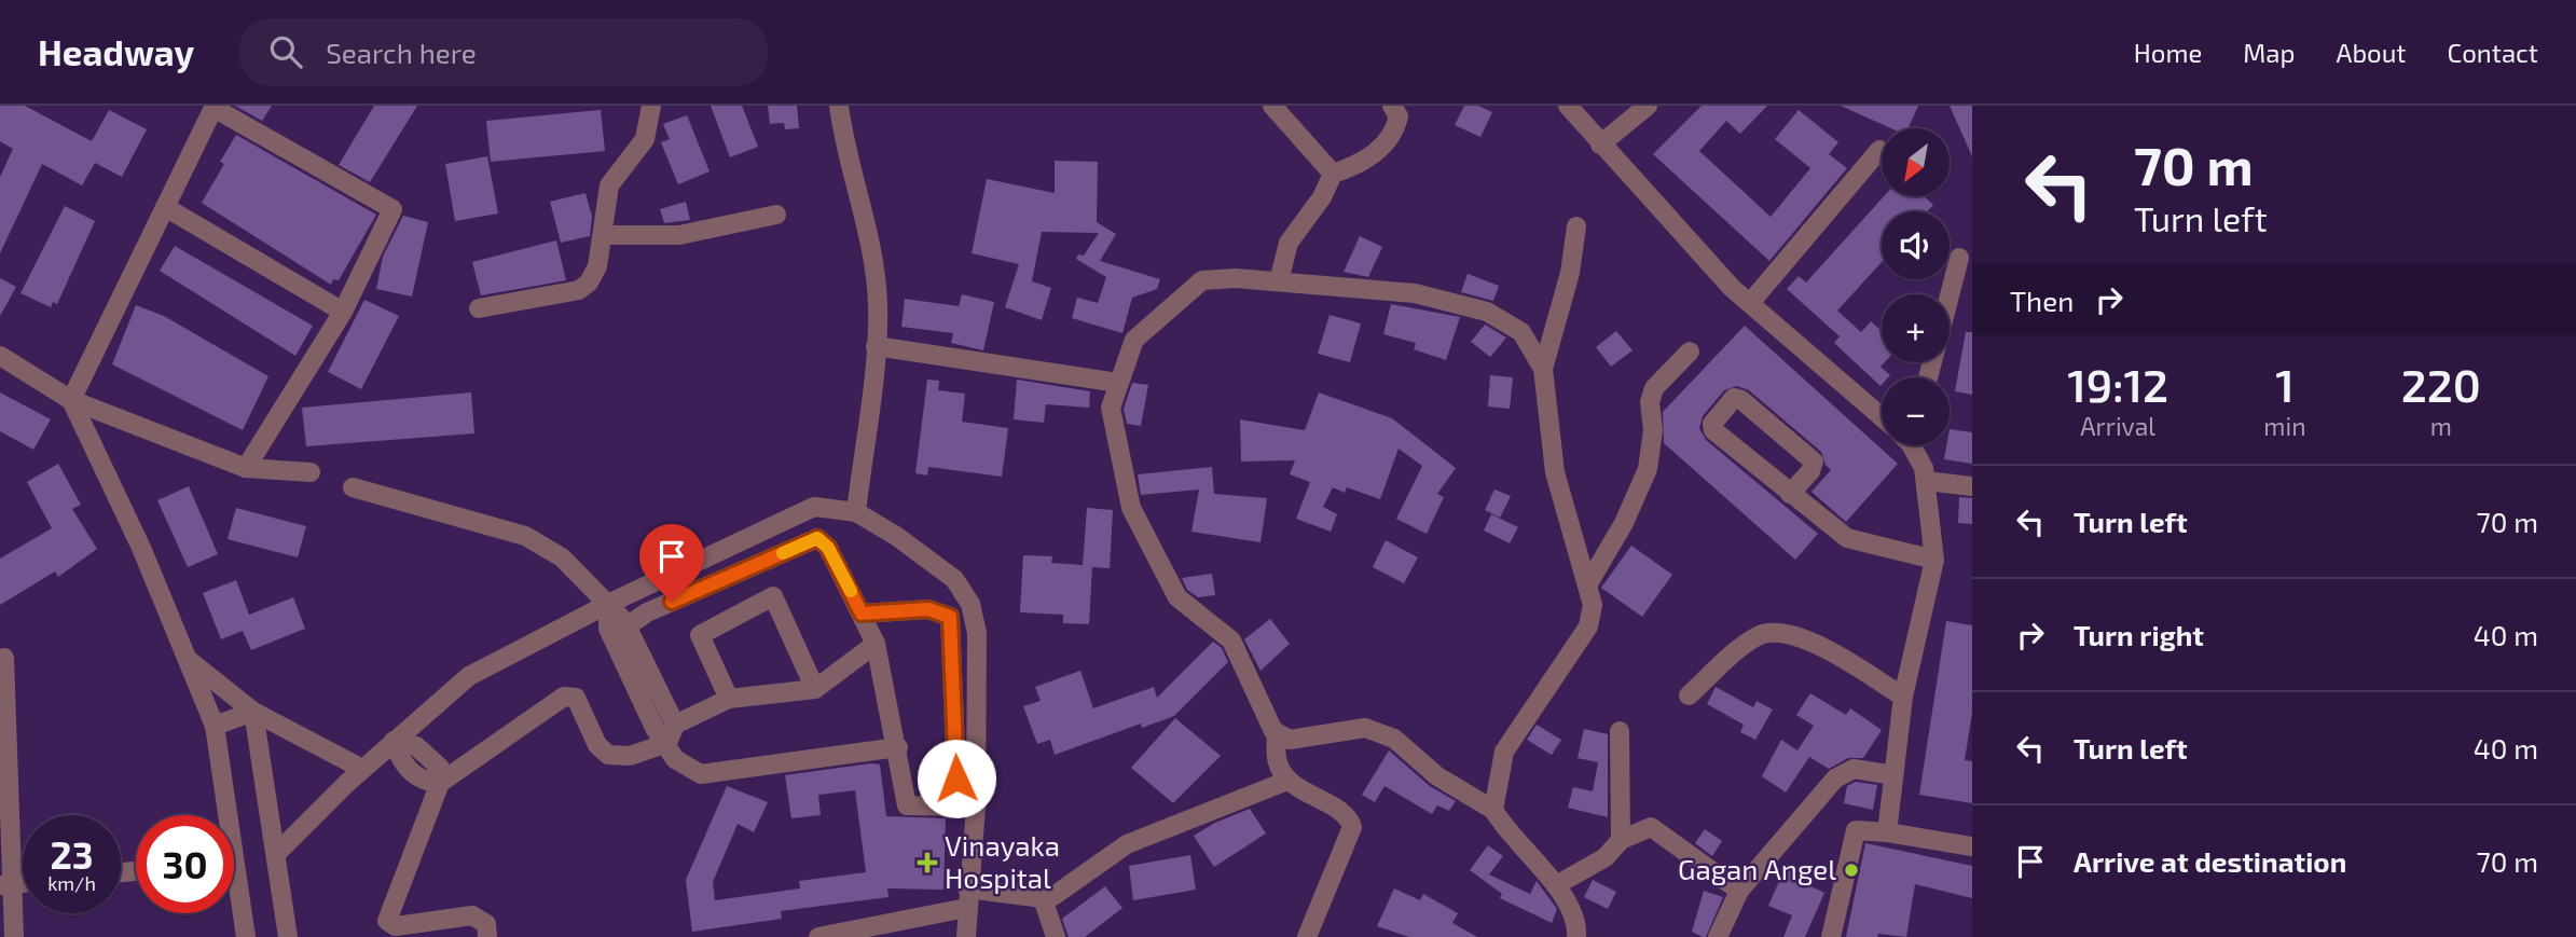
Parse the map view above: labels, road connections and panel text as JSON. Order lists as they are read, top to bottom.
{
  "places": {
    "health": ["Vinayaka Hospital"],
    "other": ["Gagan Angel"]
  },
  "north": "bottom left",
  "page": {
    "header": "Headway",
    "search": "Search here",
    "nav": [
      "Home",
      "Map",
      "About",
      "Contact"
    ],
    "turn": ["70 m", "Turn left"],
    "map_buttons": ["+", "−"],
    "then": "Then",
    "eta": [
      "19:12",
      "Arrival",
      "1",
      "min",
      "220",
      "m"
    ],
    "list": [
      {
        "name": "Turn left",
        "value": "70 m"
      },
      {
        "name": "Turn right",
        "value": "40 m"
      },
      {
        "name": "Turn left",
        "value": "40 m"
      },
      {
        "name": "Arrive at destination",
        "value": "70 m"
      }
    ],
    "speed": "23 km/h",
    "limit": "30"
  }
}
